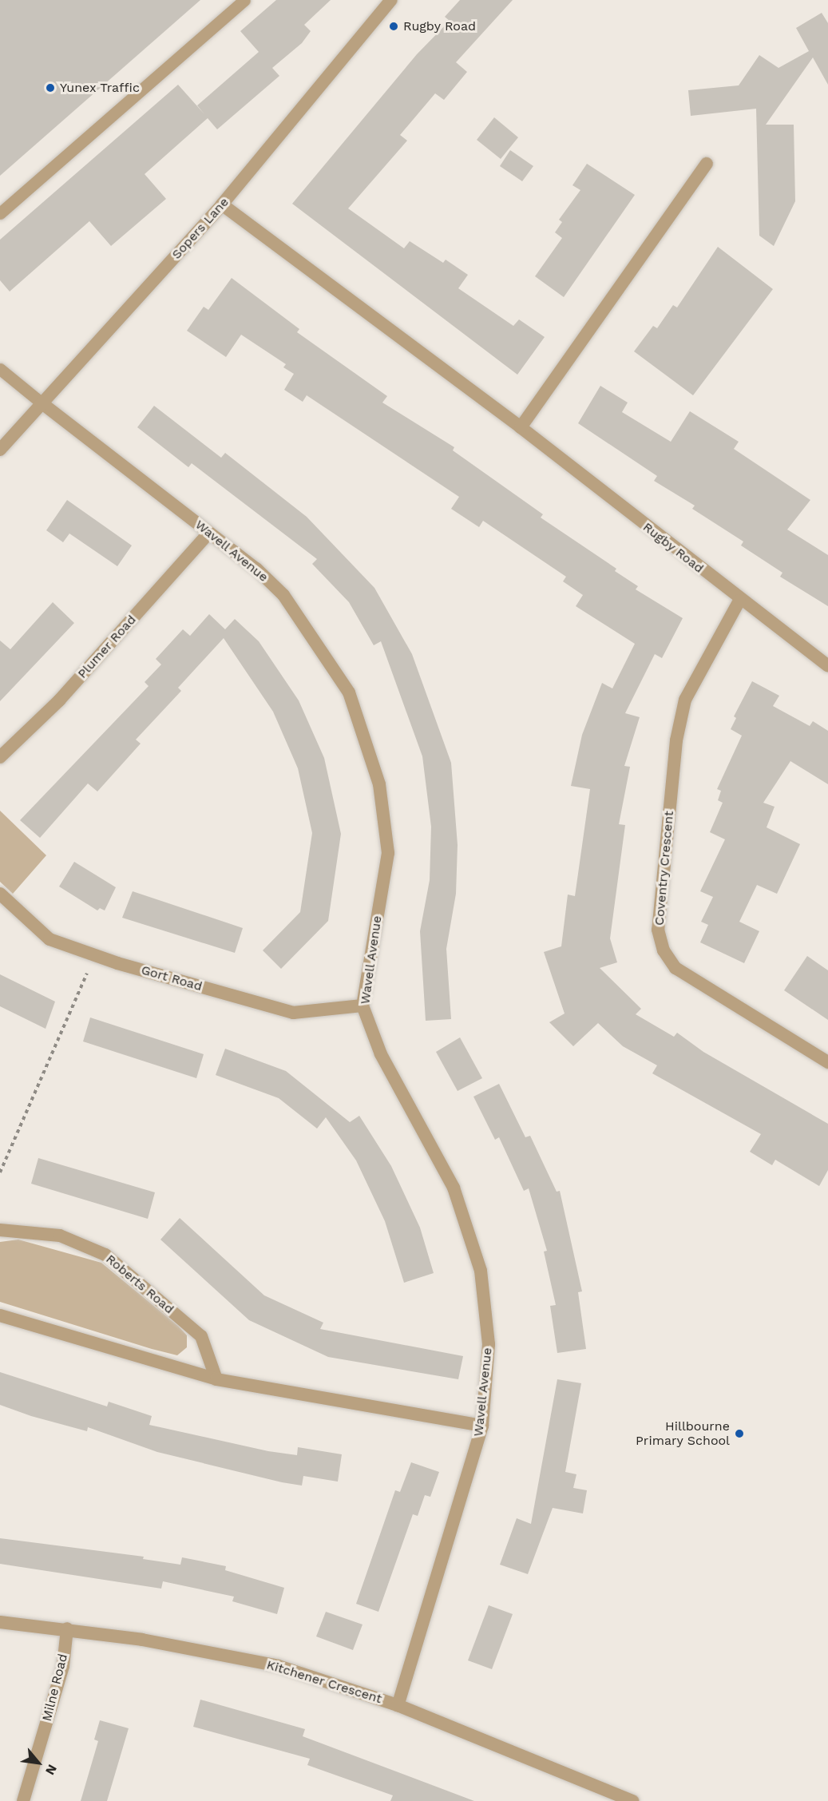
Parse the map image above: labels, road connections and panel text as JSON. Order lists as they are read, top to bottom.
{
  "streets": {
    "street": [
      "Sopers Lane",
      "Rugby Road",
      "Wavell Avenue",
      "Plumer Road",
      "Coventry Crescent",
      "Gort Road",
      "Roberts Road",
      "Kitchener Crescent",
      "Milne Road"
    ]
  },
  "crossings": [
    ["Sopers Lane", "Rugby Road"],
    ["Sopers Lane", "Wavell Avenue"],
    ["Rugby Road", "Coventry Crescent"],
    ["Wavell Avenue", "Plumer Road"],
    ["Wavell Avenue", "Gort Road"],
    ["Wavell Avenue", "Kitchener Crescent"],
    ["Kitchener Crescent", "Milne Road"]
  ],
  "places": ["Rugby Road", "Yunex Traffic", "Hillbourne Primary School"],
  "north": "bottom right"
}
